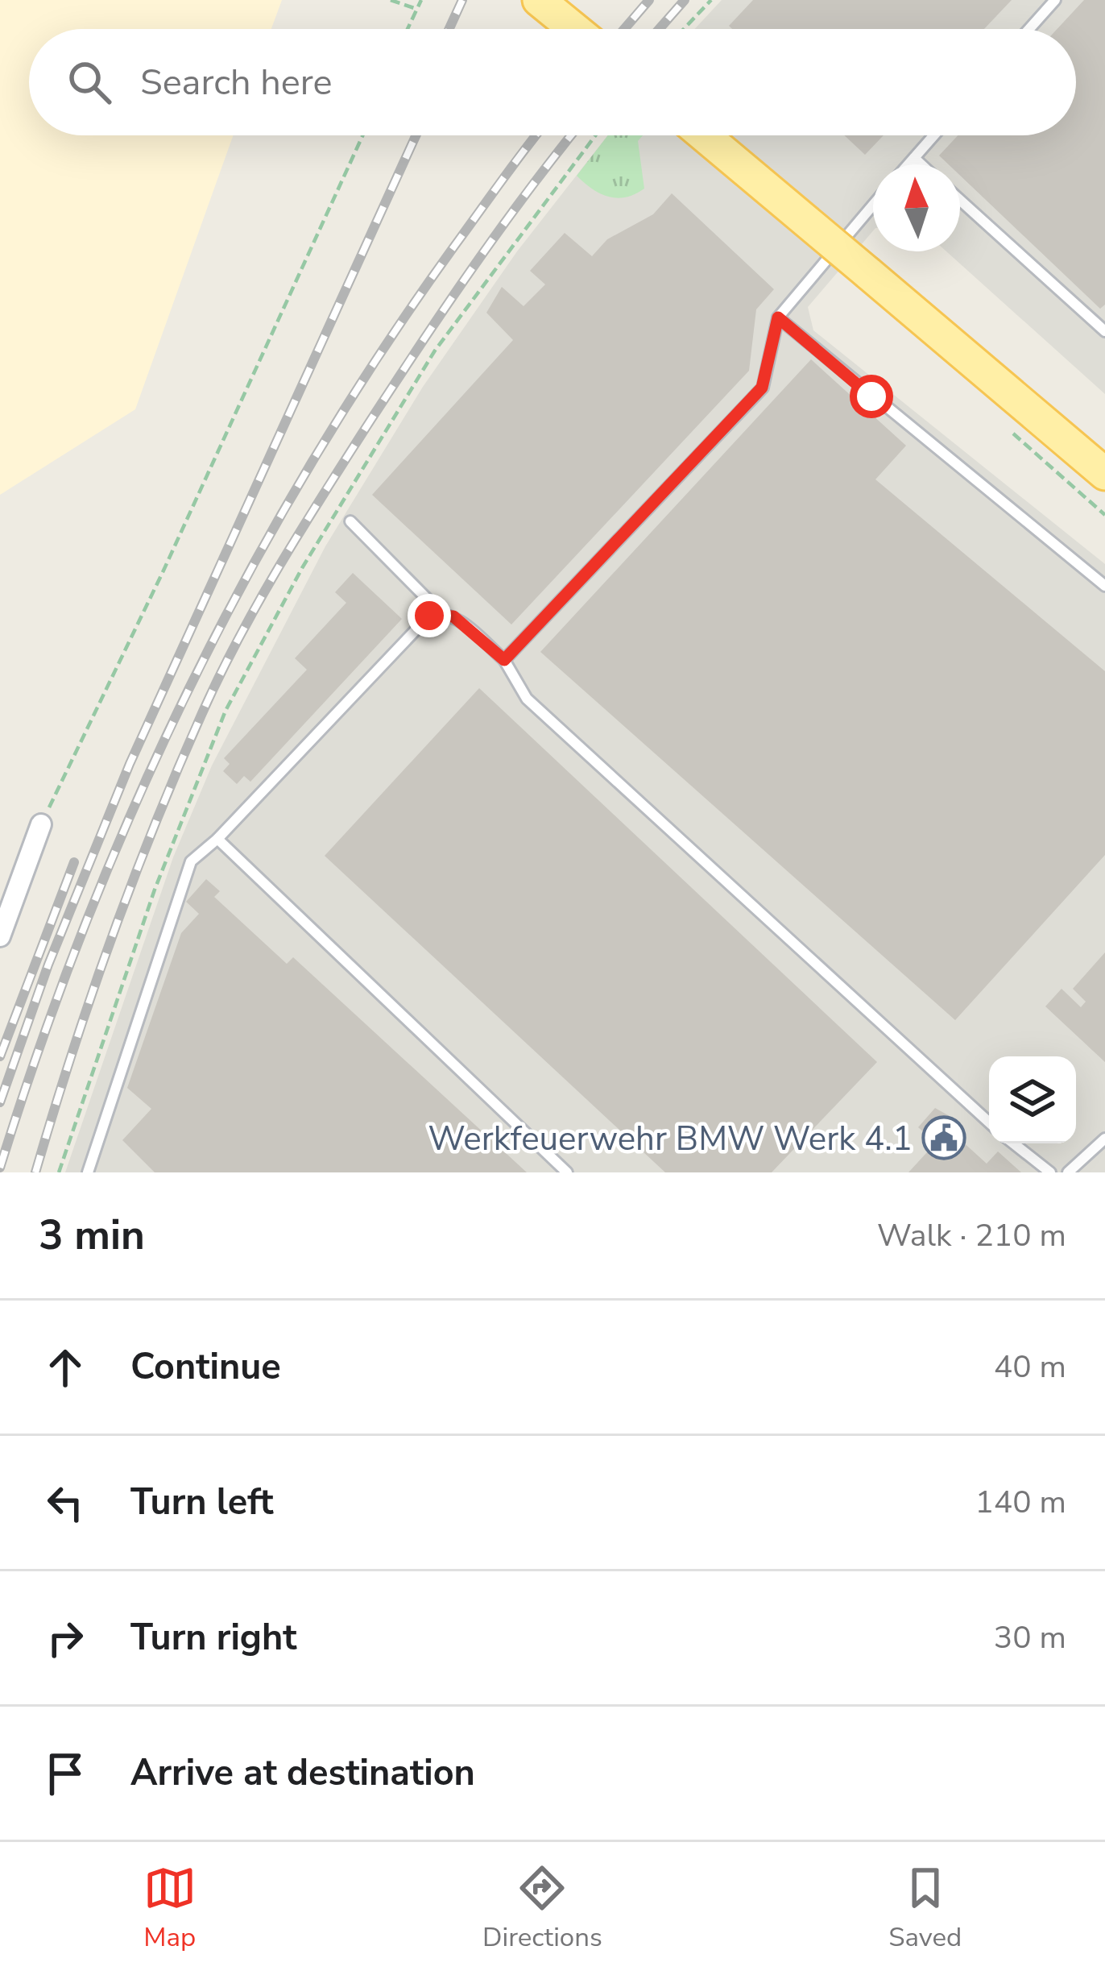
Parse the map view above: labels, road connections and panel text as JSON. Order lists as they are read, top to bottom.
{
  "places": {
    "public building": ["Werkfeuerwehr BMW Werk 4.1"]
  },
  "north": "top",
  "page": {
    "search": "Search here",
    "heading": ["3 min", "Walk · 210 m"],
    "list": [
      ["Continue", "40 m"],
      ["Turn left", "140 m"],
      ["Turn right", "30 m"],
      "Arrive at destination"
    ],
    "nav": ["Map", "Directions", "Saved"]
  }
}
